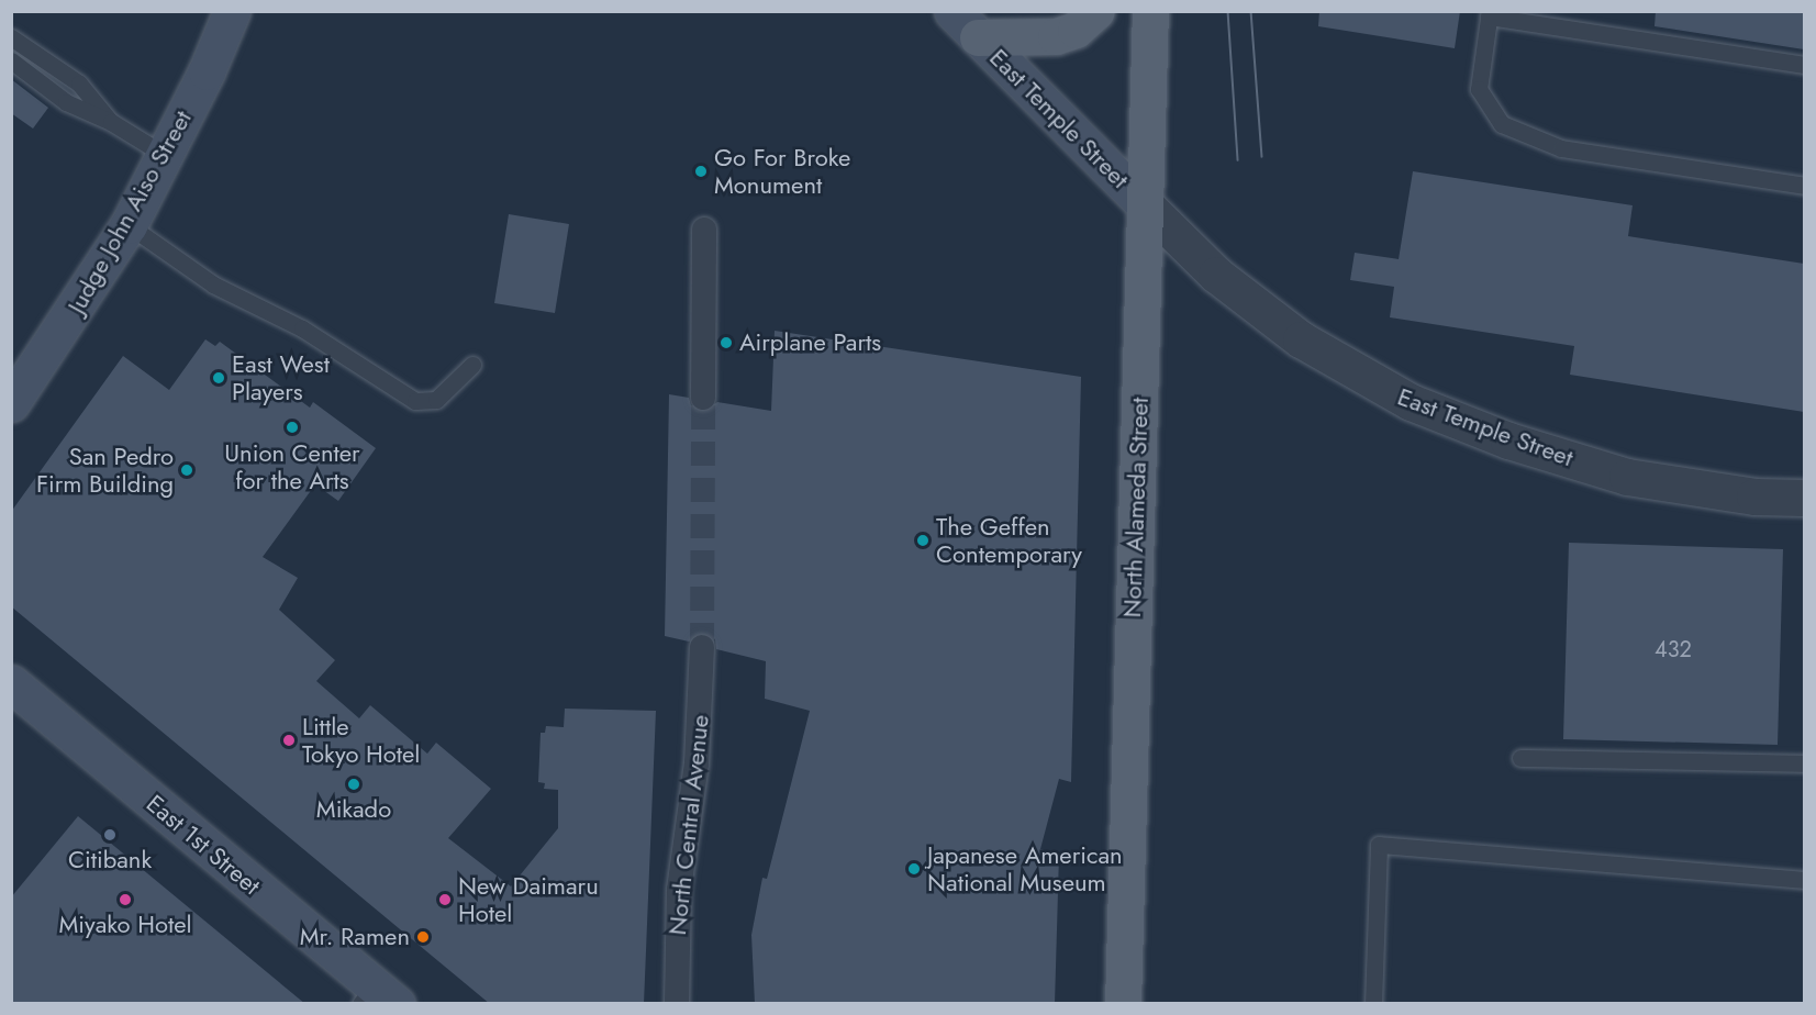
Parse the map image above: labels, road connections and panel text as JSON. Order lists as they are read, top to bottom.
{
  "streets": {
    "main road": [
      "East Temple Street",
      "Judge John Aiso Street",
      "North Alameda Street",
      "East 1st Street"
    ],
    "street": ["North Central Avenue"]
  },
  "crossings": [
    ["East Temple Street", "North Alameda Street"]
  ],
  "places": [
    "Go For Broke Monument",
    "Airplane Parts",
    "East West Players",
    "Union Center for the Arts",
    "San Pedro Firm Building",
    "The Geffen Contemporary",
    "Little Tokyo Hotel",
    "Mikado",
    "Citibank",
    "Japanese American National Museum",
    "Miyako Hotel",
    "New Daimaru Hotel",
    "Mr. Ramen"
  ],
  "house_numbers": ["432"]
}
